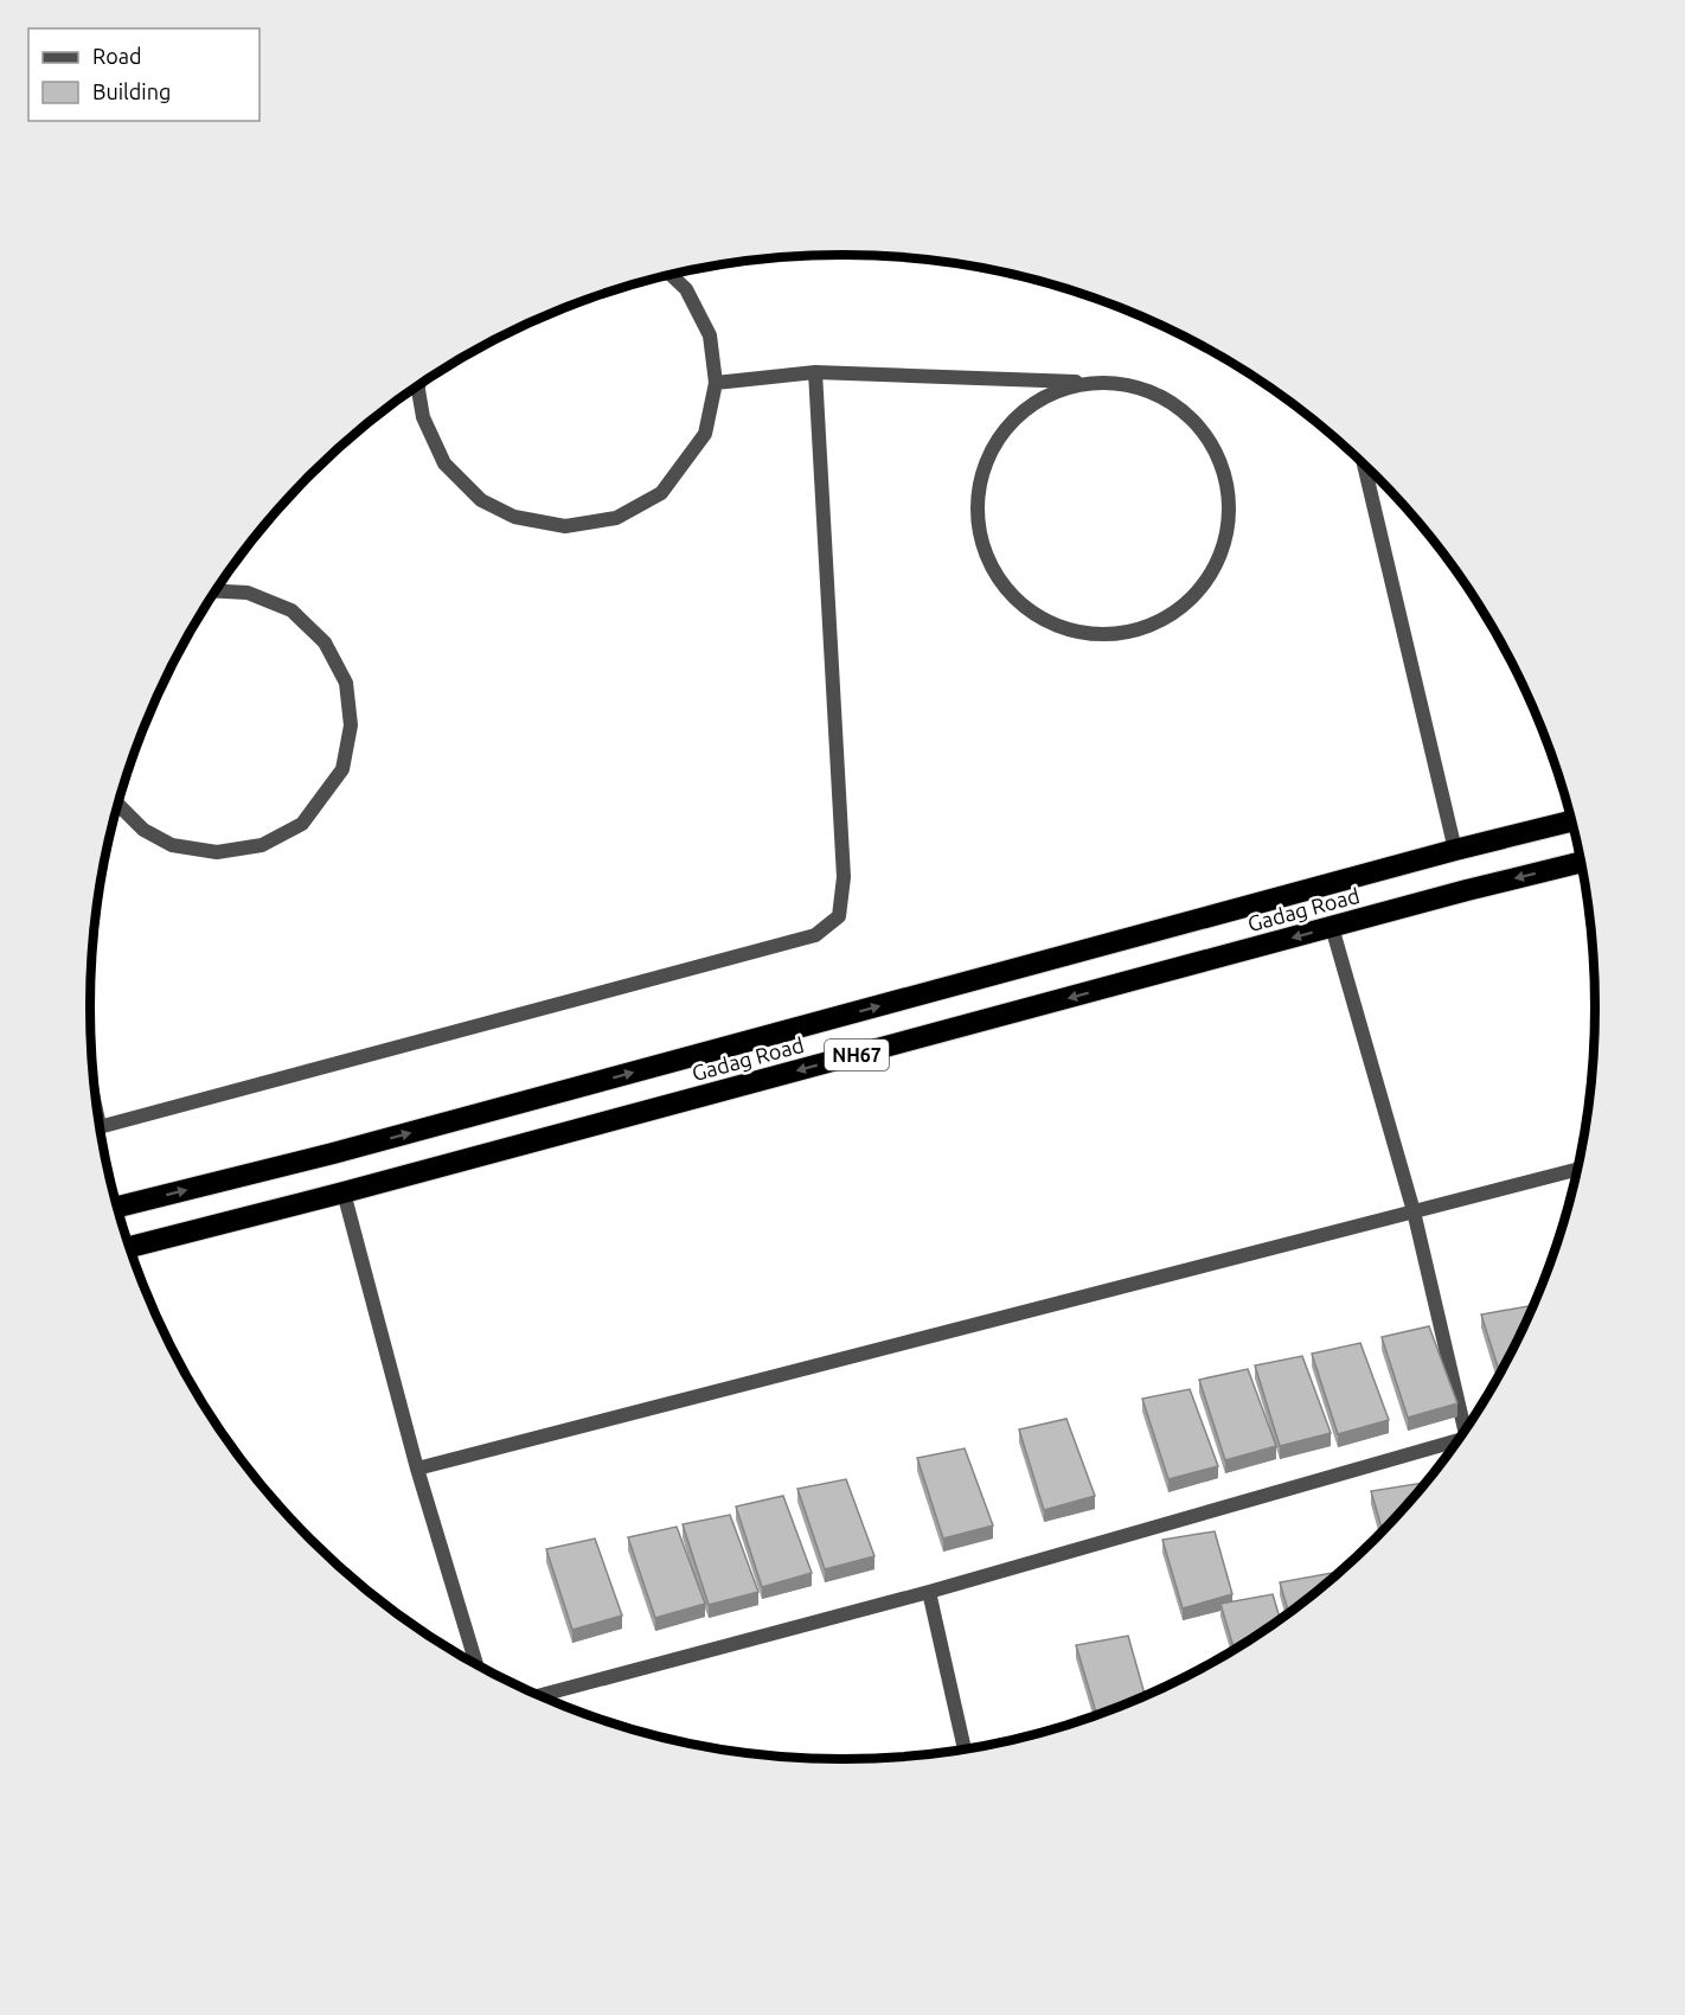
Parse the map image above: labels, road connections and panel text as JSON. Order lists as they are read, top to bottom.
{
  "streets": {
    "highway": ["Gadag Road", "NH67"]
  },
  "legend": ["Road", "Building"]
}
